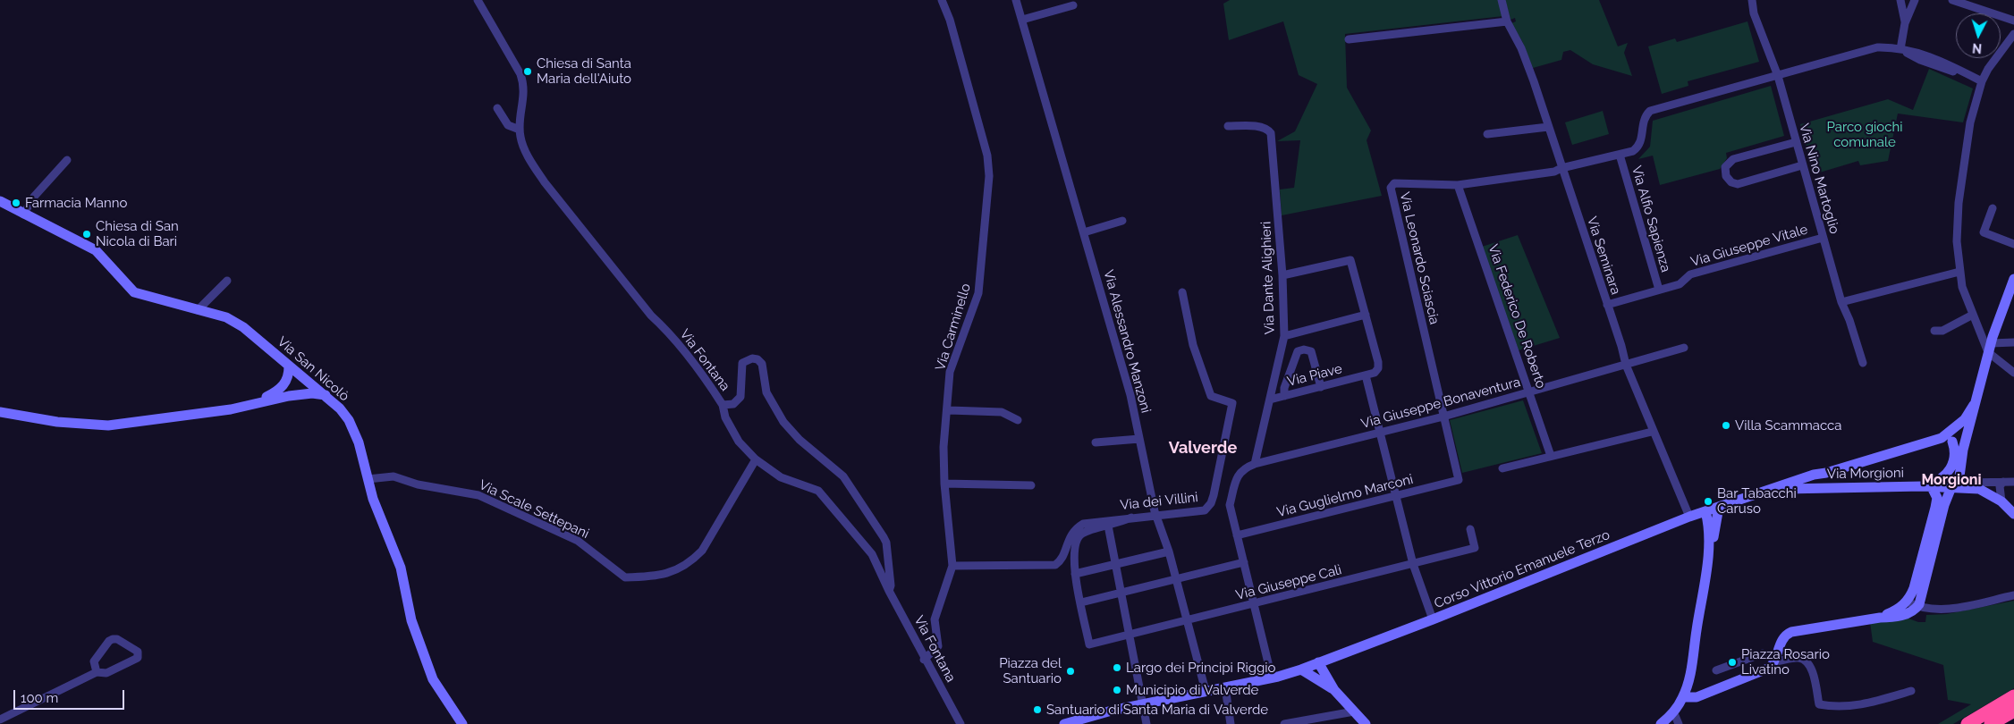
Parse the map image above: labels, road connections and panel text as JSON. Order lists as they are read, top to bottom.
{
  "streets": {
    "street": [
      "Via Nino Martoglio",
      "Via Alfio Sapienza",
      "Via Giuseppe Vitale",
      "Via Seminara",
      "Via Leonardo Sciascia",
      "Via Dante Alighieri",
      "Via Federico De Roberto",
      "Via Carminello",
      "Via Alessandro Manzoni",
      "Via Fontana",
      "Via San Nicolò",
      "Via Piave",
      "Via Giuseppe Bonaventura",
      "Via Morgioni",
      "Via Guglielmo Marconi",
      "Via dei Villini",
      "Via Scale Settepani",
      "Corso Vittorio Emanuele Terzo",
      "Via Giuseppe Calì"
    ]
  },
  "crossings": [
    ["Via Nino Martoglio", "Via Giuseppe Vitale"],
    ["Via Nino Martoglio", "Via Leonardo Sciascia"],
    ["Via Alfio Sapienza", "Via Giuseppe Vitale"],
    ["Via Alfio Sapienza", "Via Leonardo Sciascia"],
    ["Via Giuseppe Vitale", "Via Seminara"],
    ["Via Seminara", "Via Leonardo Sciascia"],
    ["Via Seminara", "Via Giuseppe Bonaventura"],
    ["Via Seminara", "Corso Vittorio Emanuele Terzo"],
    ["Via Leonardo Sciascia", "Via Federico De Roberto"],
    ["Via Leonardo Sciascia", "Via Giuseppe Bonaventura"],
    ["Via Leonardo Sciascia", "Via Guglielmo Marconi"],
    ["Via Dante Alighieri", "Via Piave"],
    ["Via Dante Alighieri", "Via Giuseppe Bonaventura"],
    ["Via Federico De Roberto", "Via Giuseppe Bonaventura"],
    ["Via Carminello", "Via Fontana"],
    ["Via Carminello", "Via dei Villini"],
    ["Via Alessandro Manzoni", "Via dei Villini"],
    ["Via Alessandro Manzoni", "Corso Vittorio Emanuele Terzo"],
    ["Via Alessandro Manzoni", "Via Giuseppe Calì"],
    ["Via San Nicolò", "Via Scale Settepani"],
    ["Via Morgioni", "Corso Vittorio Emanuele Terzo"]
  ],
  "districts": ["Valverde", "Morgioni"],
  "parks": ["Parco giochi comunale"],
  "places": [
    "Chiesa di Santa Maria dell'Aiuto",
    "Farmacia Manno",
    "Chiesa di San Nicola di Bari",
    "Villa Scammacca",
    "Bar Tabacchi Caruso",
    "Piazza Rosario Livatino",
    "Largo dei Principi Riggio",
    "Piazza del Santuario",
    "Municipio di Valverde",
    "Santuario di Santa Maria di Valverde"
  ],
  "scale_bar": "100 m",
  "north": "bottom"
}
